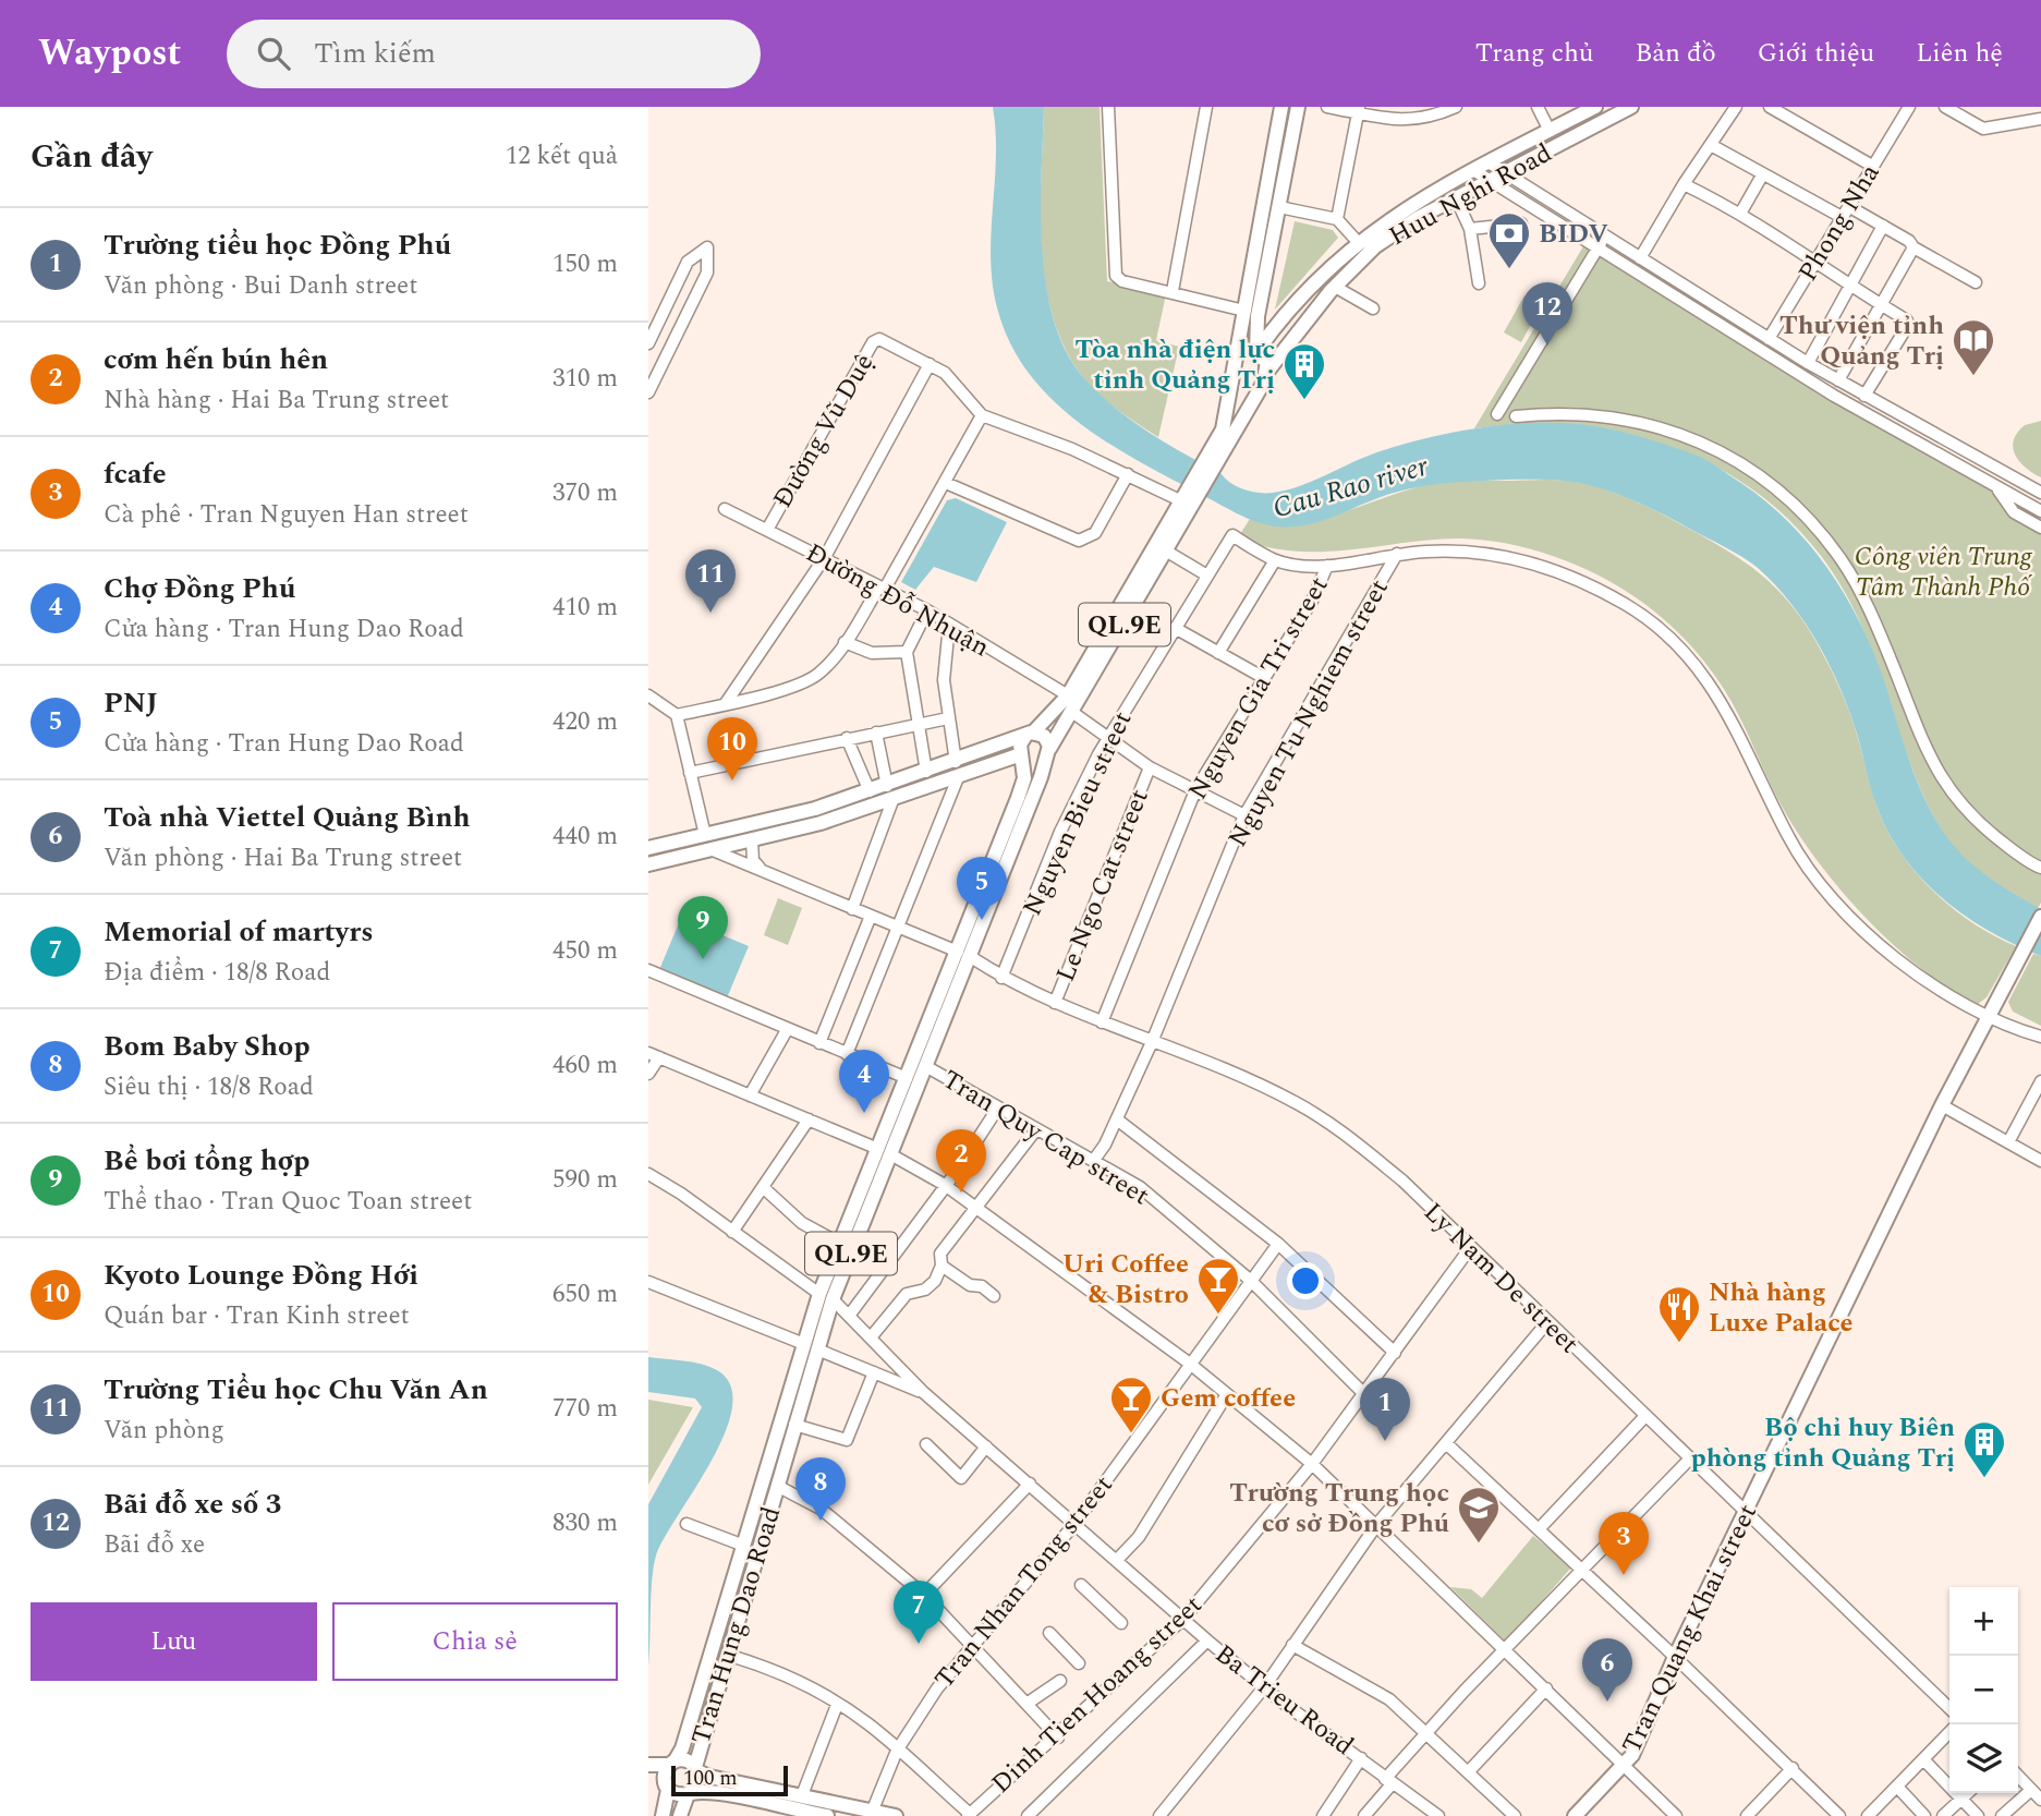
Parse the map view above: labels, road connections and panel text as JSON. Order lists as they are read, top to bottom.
{
  "streets": {
    "main road": [
      "Huu Nghi Road",
      "QL.9E",
      "Tran Hung Dao Road",
      "Tran Quang Khai street"
    ],
    "street": [
      "Phong Nha",
      "Đường Vũ Duệ",
      "Đường Đỗ Nhuận",
      "Nguyen Gia Tri street",
      "Nguyen Tu Nghiem street",
      "Nguyen Bieu street",
      "Le Ngo Cat street",
      "Tran Quy Cap street",
      "Ly Nam De street",
      "Tran Nhan Tong street",
      "Dinh Tien Hoang street",
      "Ba Trieu Road"
    ]
  },
  "crossings": [
    ["Huu Nghi Road", "Tran Hung Dao Road"],
    ["Đường Vũ Duệ", "Đường Đỗ Nhuận"],
    ["Đường Đỗ Nhuận", "Tran Hung Dao Road"],
    ["Nguyen Gia Tri street", "Ly Nam De street"],
    ["Nguyen Tu Nghiem street", "Tran Quy Cap street"],
    ["Nguyen Tu Nghiem street", "Ly Nam De street"],
    ["Nguyen Bieu street", "Ly Nam De street"],
    ["Le Ngo Cat street", "Ly Nam De street"],
    ["Tran Quy Cap street", "Tran Nhan Tong street"],
    ["Tran Quy Cap street", "Tran Hung Dao Road"],
    ["Tran Quy Cap street", "Dinh Tien Hoang street"],
    ["Ly Nam De street", "Tran Hung Dao Road"],
    ["Ly Nam De street", "Tran Quang Khai street"],
    ["Ly Nam De street", "Dinh Tien Hoang street"],
    ["Tran Nhan Tong street", "Ba Trieu Road"],
    ["Tran Hung Dao Road", "Ba Trieu Road"],
    ["Dinh Tien Hoang street", "Ba Trieu Road"]
  ],
  "water": ["Cau Rao river"],
  "parks": ["Công viên Trung Tâm Thành Phố"],
  "places": {
    "bank": ["BIDV"],
    "library": ["Thư viện tỉnh Quảng Trị"],
    "building": ["Tòa nhà điện lực tỉnh Quảng Trị", "Bộ chỉ huy Biên phòng tỉnh Quảng Trị"],
    "bar": ["Uri Coffee & Bistro", "Gem coffee"],
    "restaurant": ["Nhà hàng Luxe Palace"],
    "school or university": ["Trường Trung học cơ sở Đồng Phú"]
  },
  "scale_bar": "100 m",
  "page": {
    "header": "Waypost",
    "search": "Tìm kiếm",
    "nav": [
      "Trang chủ",
      "Bản đồ",
      "Giới thiệu",
      "Liên hệ"
    ],
    "heading": ["Gần đây", "12 kết quả"],
    "list": [
      {
        "mark": "1",
        "name": "Trường tiểu học Đồng Phú",
        "note": "Văn phòng · Bui Danh street",
        "value": "150 m"
      },
      {
        "mark": "2",
        "name": "cơm hến bún hên",
        "note": "Nhà hàng · Hai Ba Trung street",
        "value": "310 m"
      },
      {
        "mark": "3",
        "name": "fcafe",
        "note": "Cà phê · Tran Nguyen Han street",
        "value": "370 m"
      },
      {
        "mark": "4",
        "name": "Chợ Đồng Phú",
        "note": "Cửa hàng · Tran Hung Dao Road",
        "value": "410 m"
      },
      {
        "mark": "5",
        "name": "PNJ",
        "note": "Cửa hàng · Tran Hung Dao Road",
        "value": "420 m"
      },
      {
        "mark": "6",
        "name": "Toà nhà Viettel Quảng Bình",
        "note": "Văn phòng · Hai Ba Trung street",
        "value": "440 m"
      },
      {
        "mark": "7",
        "name": "Memorial of martyrs",
        "note": "Địa điểm · 18/8 Road",
        "value": "450 m"
      },
      {
        "mark": "8",
        "name": "Bom Baby Shop",
        "note": "Siêu thị · 18/8 Road",
        "value": "460 m"
      },
      {
        "mark": "9",
        "name": "Bể bơi tổng hợp",
        "note": "Thể thao · Tran Quoc Toan street",
        "value": "590 m"
      },
      {
        "mark": "10",
        "name": "Kyoto Lounge Đồng Hới",
        "note": "Quán bar · Tran Kinh street",
        "value": "650 m"
      },
      {
        "mark": "11",
        "name": "Trường Tiểu học Chu Văn An",
        "note": "Văn phòng",
        "value": "770 m"
      },
      {
        "mark": "12",
        "name": "Bãi đỗ xe số 3",
        "note": "Bãi đỗ xe",
        "value": "830 m"
      }
    ],
    "pins": [
      "12",
      "11",
      "10",
      "5",
      "9",
      "4",
      "2",
      "1",
      "8",
      "3",
      "7",
      "6"
    ],
    "buttons": ["Lưu", "Chia sẻ"],
    "map_buttons": ["+", "−"],
    "scale": "100 m"
  }
}
